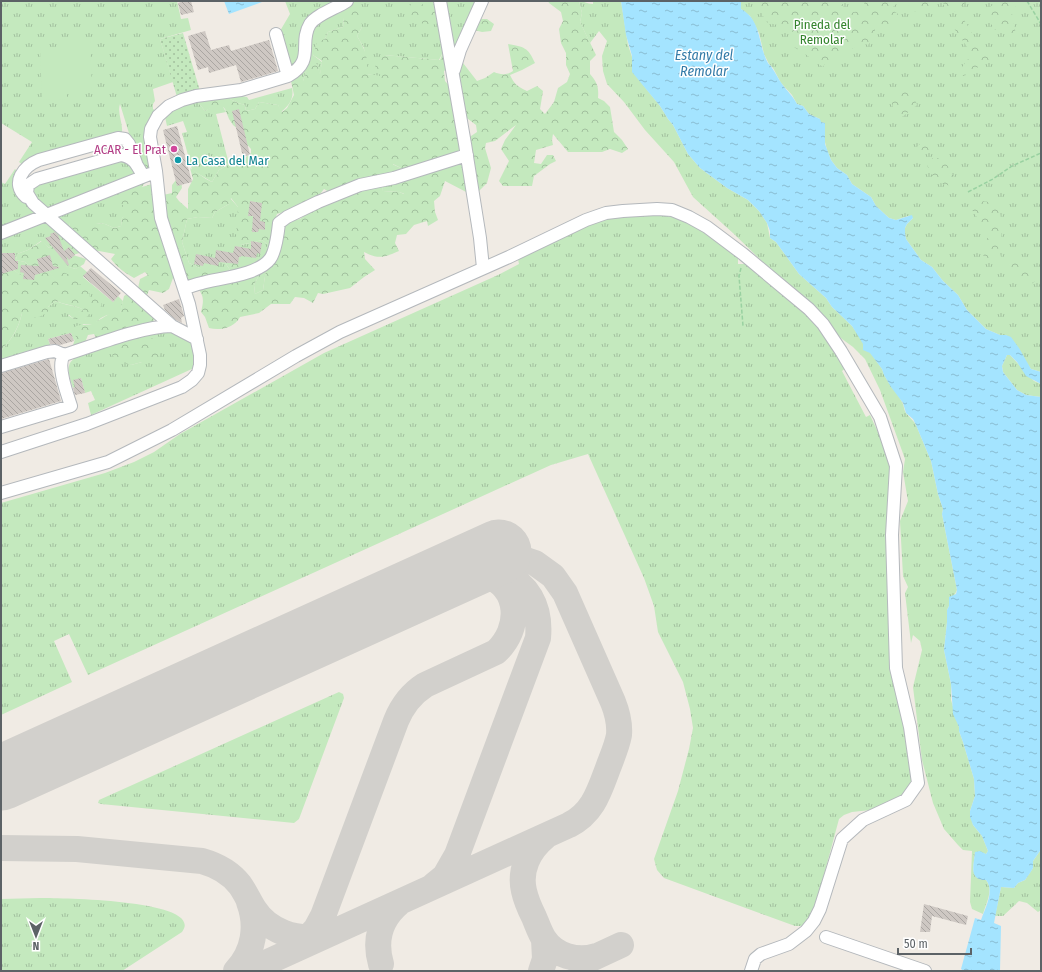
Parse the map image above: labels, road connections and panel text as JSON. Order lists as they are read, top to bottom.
{
  "water": ["Estany del Remolar"],
  "parks": ["Pineda del Remolar"],
  "places": ["ACAR - El Prat", "La Casa del Mar"],
  "scale_bar": "50 m",
  "north": "bottom"
}
